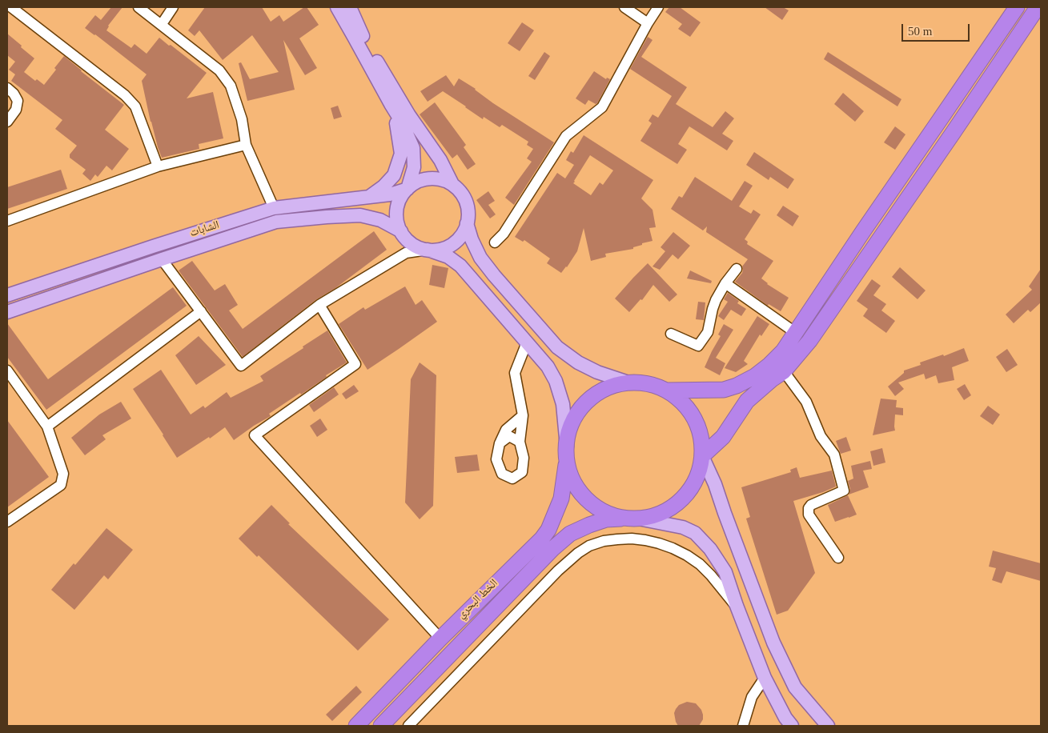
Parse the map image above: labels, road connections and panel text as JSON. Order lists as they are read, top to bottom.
{
  "streets": {
    "highway": ["الخط البحري"],
    "main road": ["الشابات"]
  },
  "scale_bar": "50 m"
}
